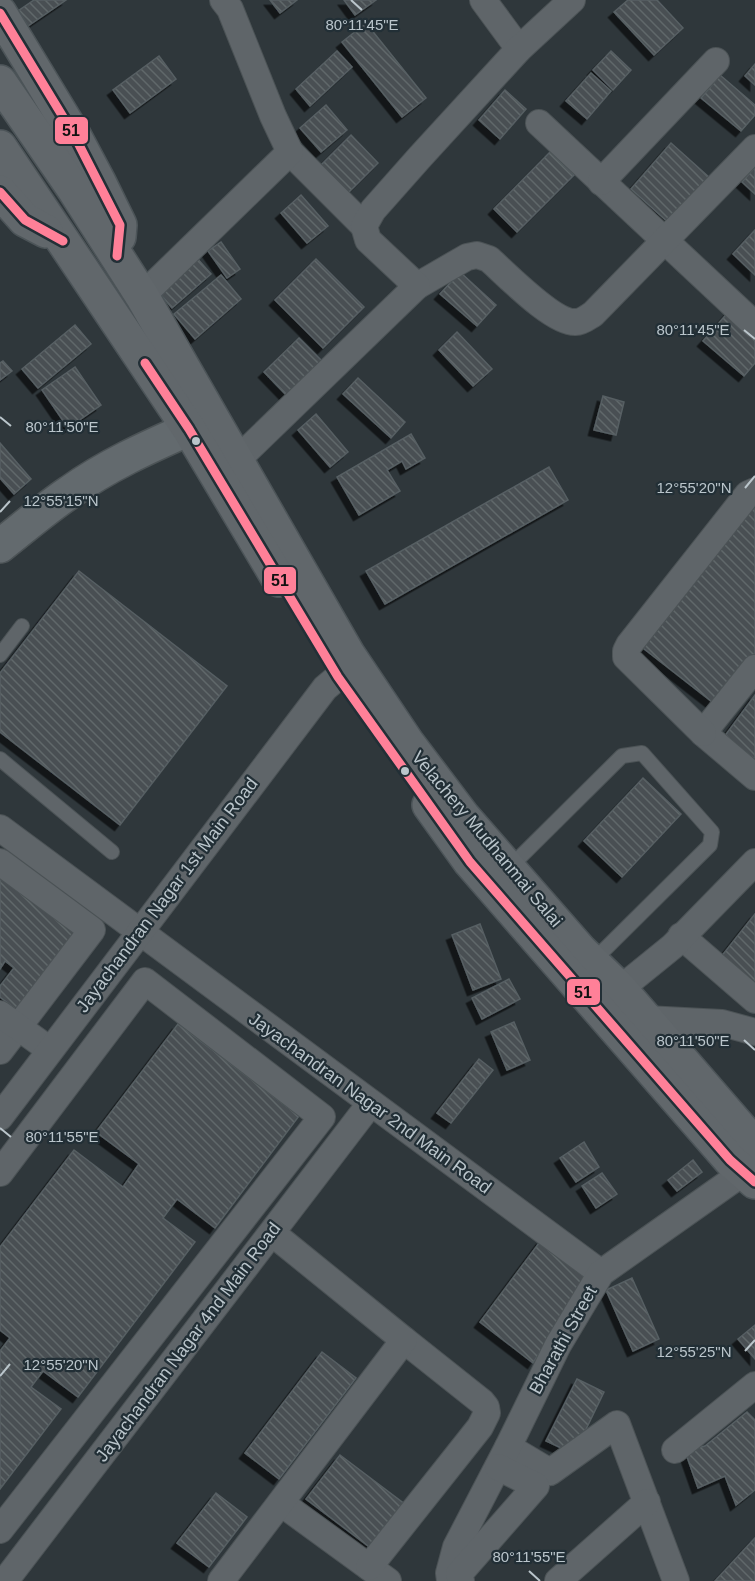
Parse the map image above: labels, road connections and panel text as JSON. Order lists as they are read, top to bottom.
{
  "streets": {
    "main road": ["Velachery Mudhanmai Salai"],
    "street": [
      "Jayachandran Nagar 1st Main Road",
      "Jayachandran Nagar 2nd Main Road",
      "Bharathi Street",
      "Jayachandran Nagar 4nd Main Road"
    ]
  },
  "crossings": [
    ["Velachery Mudhanmai Salai", "Jayachandran Nagar 1st Main Road"],
    ["Velachery Mudhanmai Salai", "Bharathi Street"],
    ["Jayachandran Nagar 1st Main Road", "Jayachandran Nagar 2nd Main Road"],
    ["Jayachandran Nagar 2nd Main Road", "Bharathi Street"],
    ["Jayachandran Nagar 2nd Main Road", "Jayachandran Nagar 4nd Main Road"]
  ],
  "lines": ["transit line 51"],
  "coordinates": [
    "80°11'45\"E",
    "80°11'50\"E",
    "12°55'20\"N",
    "12°55'15\"N",
    "80°11'55\"E",
    "12°55'25\"N"
  ]
}
